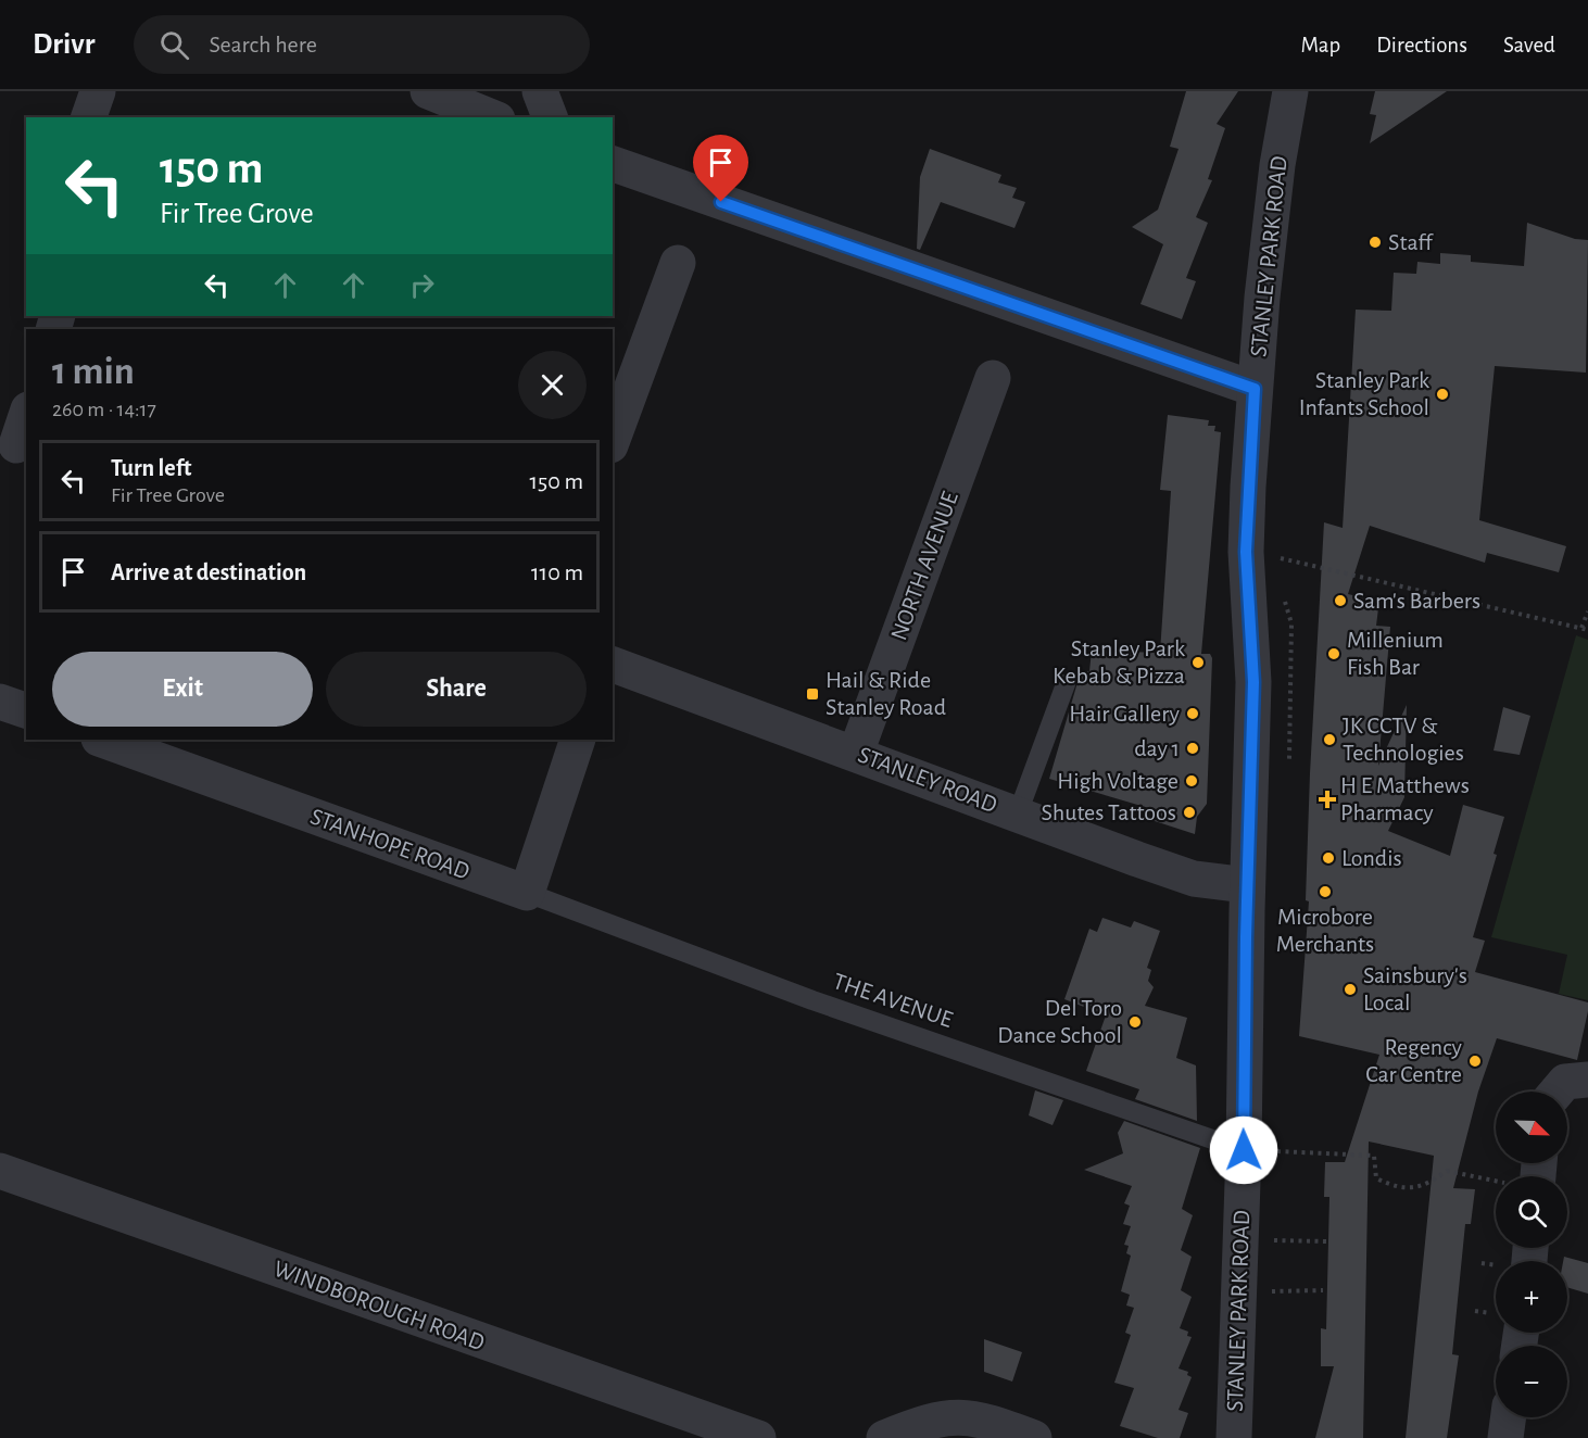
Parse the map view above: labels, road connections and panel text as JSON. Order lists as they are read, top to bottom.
{
  "streets": {
    "street": [
      "STANLEY PARK ROAD",
      "NORTH AVENUE",
      "STANLEY ROAD",
      "STANHOPE ROAD",
      "WINDBOROUGH ROAD"
    ],
    "lane": ["THE AVENUE"]
  },
  "crossings": [
    ["STANLEY PARK ROAD", "STANLEY ROAD"],
    ["STANLEY PARK ROAD", "THE AVENUE"],
    ["NORTH AVENUE", "STANLEY ROAD"],
    ["STANHOPE ROAD", "THE AVENUE"]
  ],
  "places": {
    "other": [
      "Staff",
      "Stanley Park Infants School",
      "Sam's Barbers",
      "Millenium Fish Bar",
      "Stanley Park Kebab & Pizza",
      "Hair Gallery",
      "JK CCTV & Technologies",
      "day 1",
      "High Voltage",
      "Shutes Tattoos",
      "Londis",
      "Microbore Merchants",
      "Sainsbury's Local",
      "Del Toro Dance School",
      "Regency Car Centre"
    ],
    "transit": ["Hail & Ride Stanley Road"],
    "health": ["H E Matthews Pharmacy"]
  },
  "north": "bottom right",
  "page": {
    "header": "Drivr",
    "search": "Search here",
    "nav": ["Map", "Directions", "Saved"],
    "turn": ["150 m", "Fir Tree Grove"],
    "heading": ["1 min", "260 m · 14:17"],
    "list": [
      {
        "name": "Turn left",
        "note": "Fir Tree Grove",
        "value": "150 m"
      },
      {
        "name": "Arrive at destination",
        "value": "110 m"
      }
    ],
    "buttons": ["Exit", "Share"],
    "map_buttons": ["+", "−"]
  }
}
